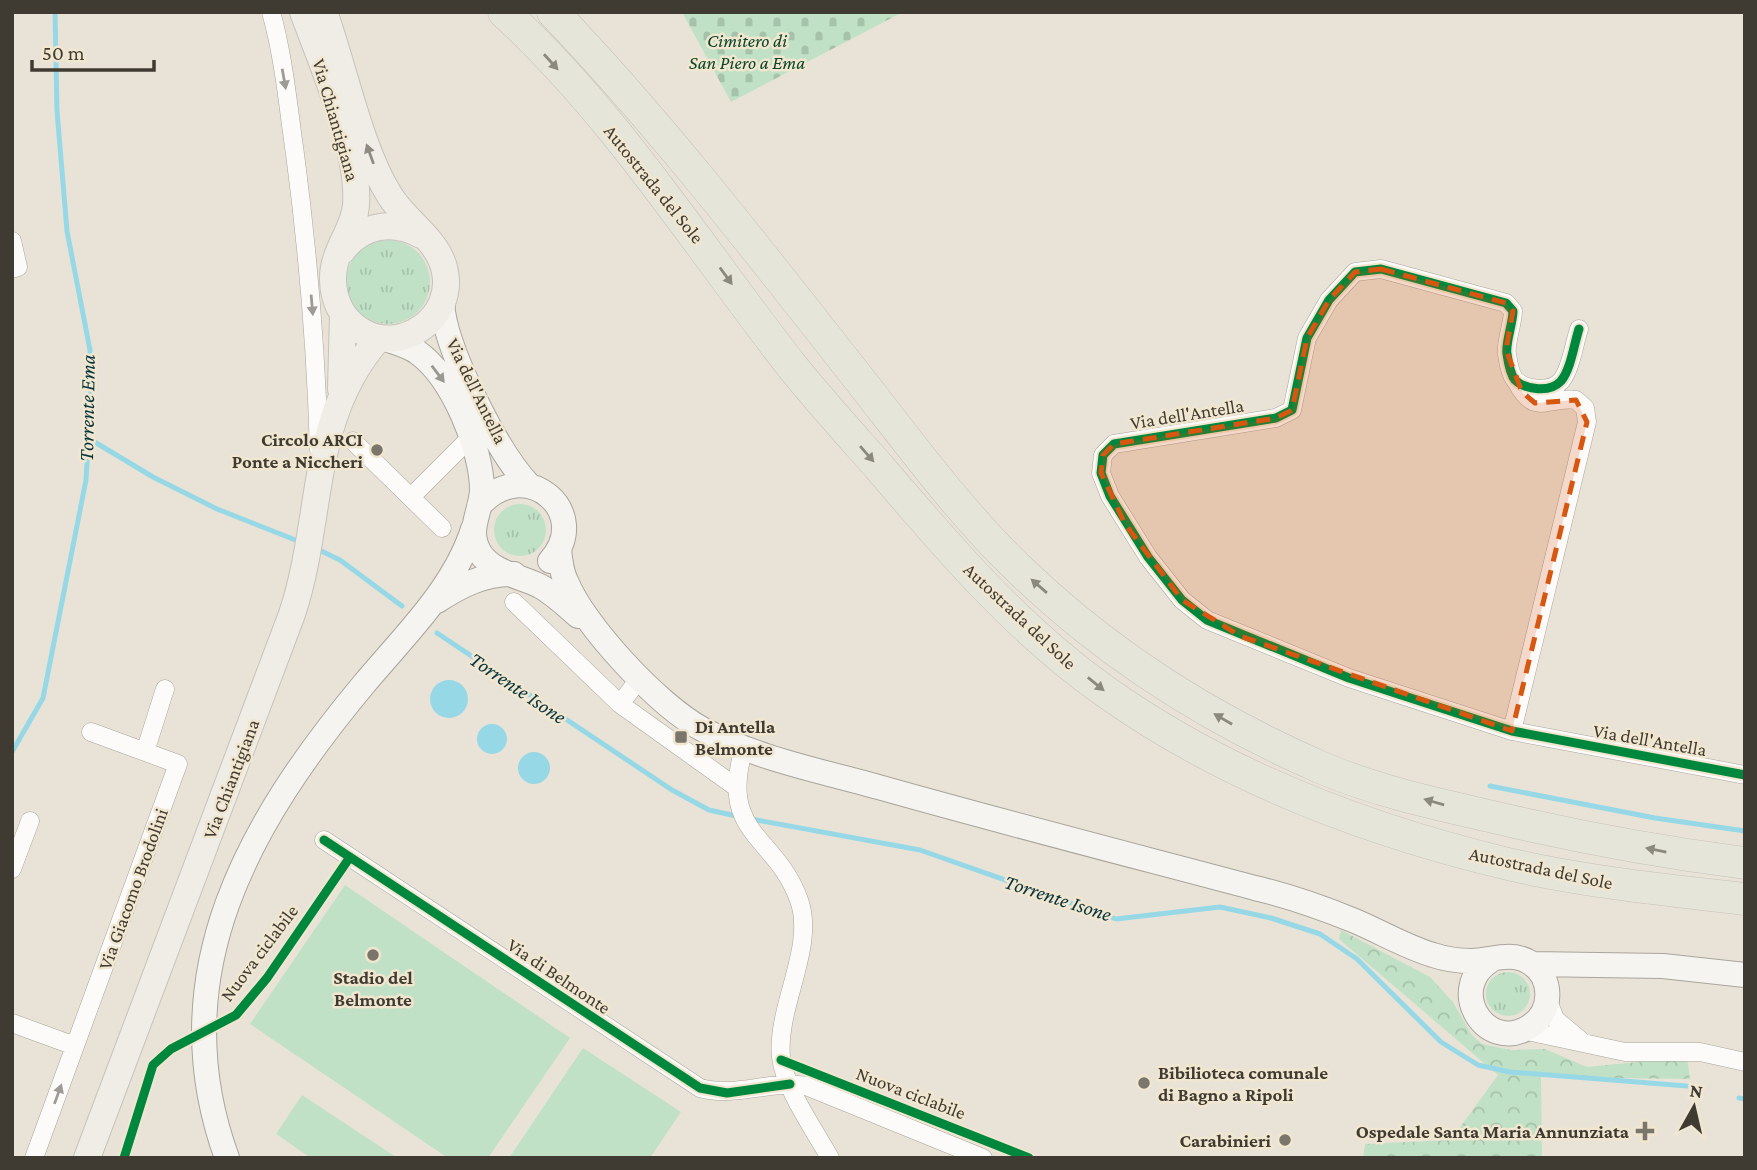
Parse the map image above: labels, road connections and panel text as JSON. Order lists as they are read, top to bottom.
{
  "streets": {
    "highway": ["Autostrada del Sole"],
    "main road": ["Via Chiantigiana"],
    "street": ["Via dell'Antella", "Via Giacomo Brodolini", "Via di Belmonte"],
    "cycle path": ["Nuova ciclabile"]
  },
  "crossings": [
    ["Via Chiantigiana", "Via dell'Antella"]
  ],
  "water": ["Torrente Ema", "Torrente Isone"],
  "parks": ["Cimitero di San Piero a Ema"],
  "places": {
    "other": [
      "Circolo ARCI Ponte a Niccheri",
      "Stadio del Belmonte",
      "Bibilioteca comunale di Bagno a Ripoli",
      "Carabinieri"
    ],
    "transit": ["Di Antella Belmonte"],
    "health": ["Ospedale Santa Maria Annunziata"]
  },
  "scale_bar": "50 m",
  "north": "top"
}
